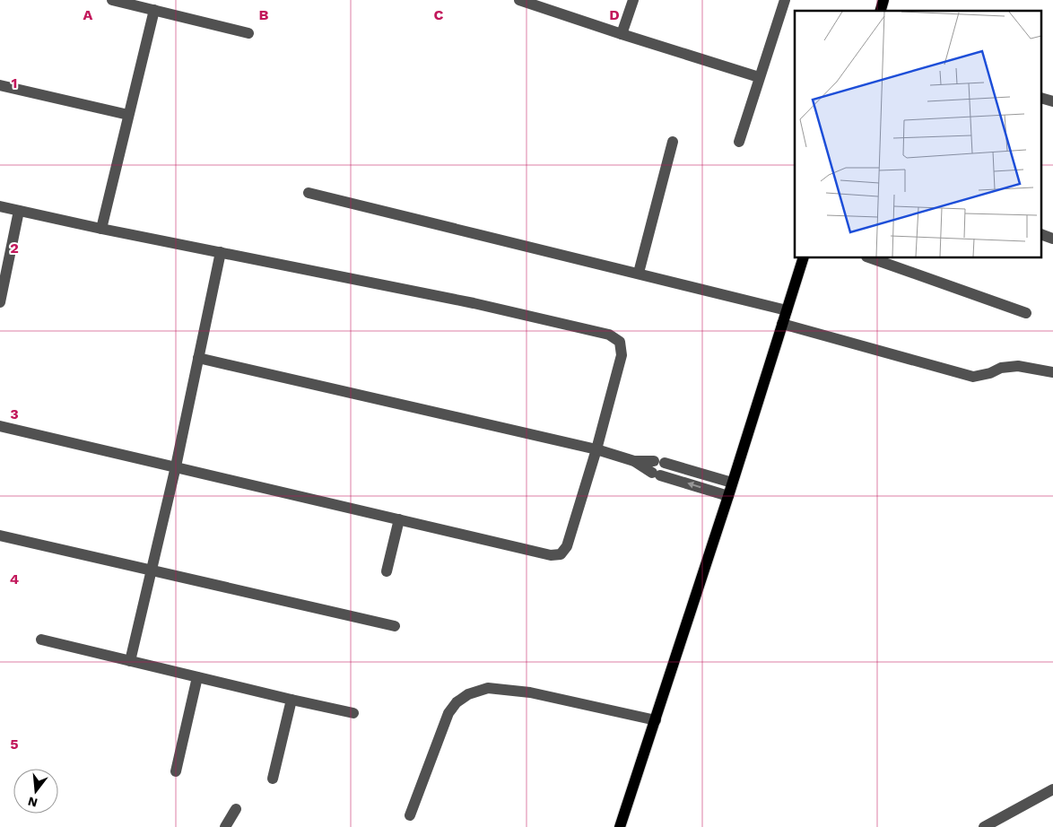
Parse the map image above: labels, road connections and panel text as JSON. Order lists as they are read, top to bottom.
{
  "north": "bottom",
  "grid": {
    "columns": [
      "A",
      "B",
      "C",
      "D"
    ],
    "rows": [
      "1",
      "2",
      "3",
      "4",
      "5"
    ]
  }
}
